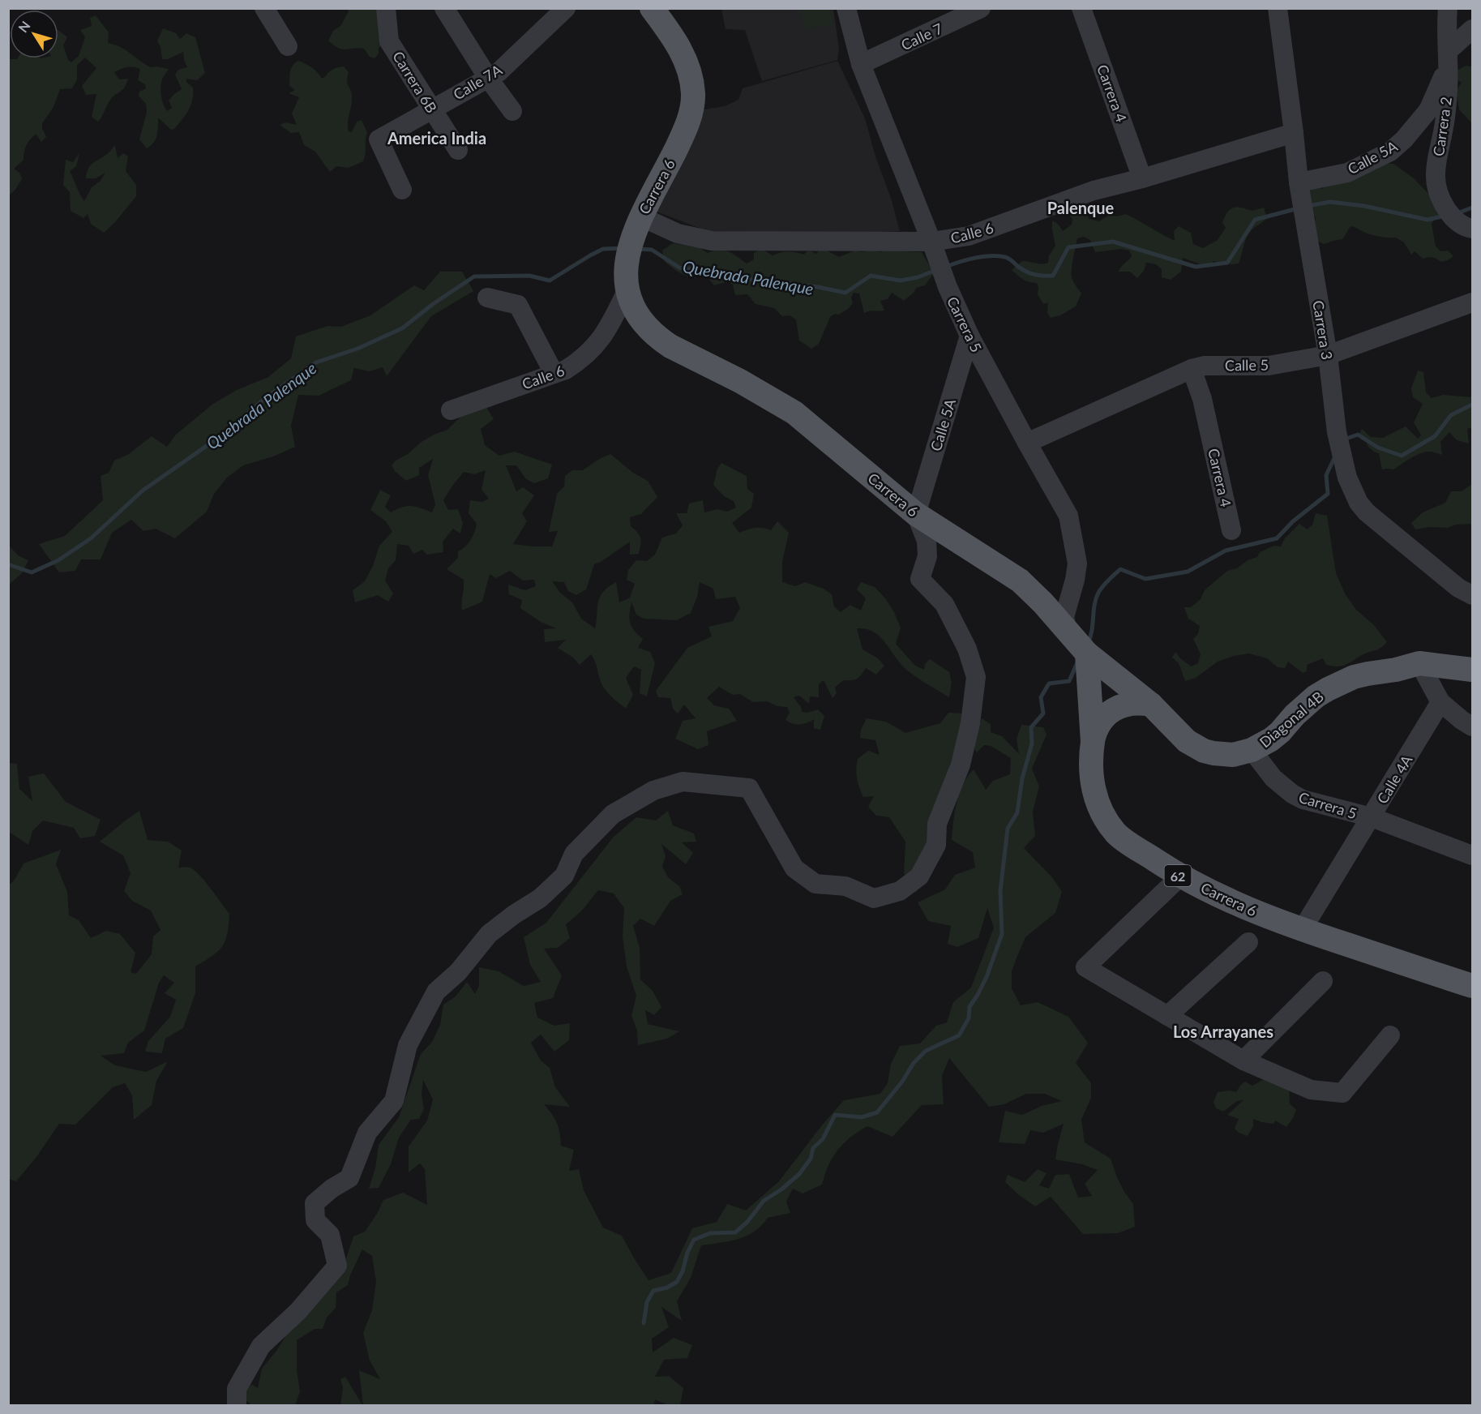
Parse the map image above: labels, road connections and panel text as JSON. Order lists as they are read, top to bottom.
{
  "streets": {
    "main road": ["Carrera 6", "Diagonal 4B", "62"],
    "street": [
      "Calle 7",
      "Carrera 6B",
      "Calle 7A",
      "Carrera 4",
      "Carrera 2",
      "Calle 5A",
      "Calle 6",
      "Carrera 5",
      "Carrera 3",
      "Calle 5",
      "Calle 4A"
    ]
  },
  "crossings": [
    ["Calle 7", "Carrera 5"],
    ["Carrera 6B", "Calle 7A"],
    ["Carrera 4", "Calle 6"],
    ["Carrera 4", "Calle 5"],
    ["Carrera 2", "Calle 5A"],
    ["Calle 5A", "Carrera 6"],
    ["Calle 5A", "Carrera 5"],
    ["Calle 5A", "Carrera 3"],
    ["Carrera 6", "Calle 6"],
    ["Carrera 6", "Carrera 5"],
    ["Carrera 6", "Calle 4A"],
    ["Carrera 6", "62"],
    ["Calle 6", "Carrera 5"],
    ["Calle 6", "Carrera 3"],
    ["Carrera 5", "Calle 5"],
    ["Carrera 5", "Diagonal 4B"],
    ["Carrera 5", "Calle 4A"],
    ["Carrera 3", "Calle 5"],
    ["Calle 4A", "62"]
  ],
  "districts": ["America India", "Palenque", "Los Arrayanes"],
  "water": ["Quebrada Palenque"],
  "north": "top left"
}
